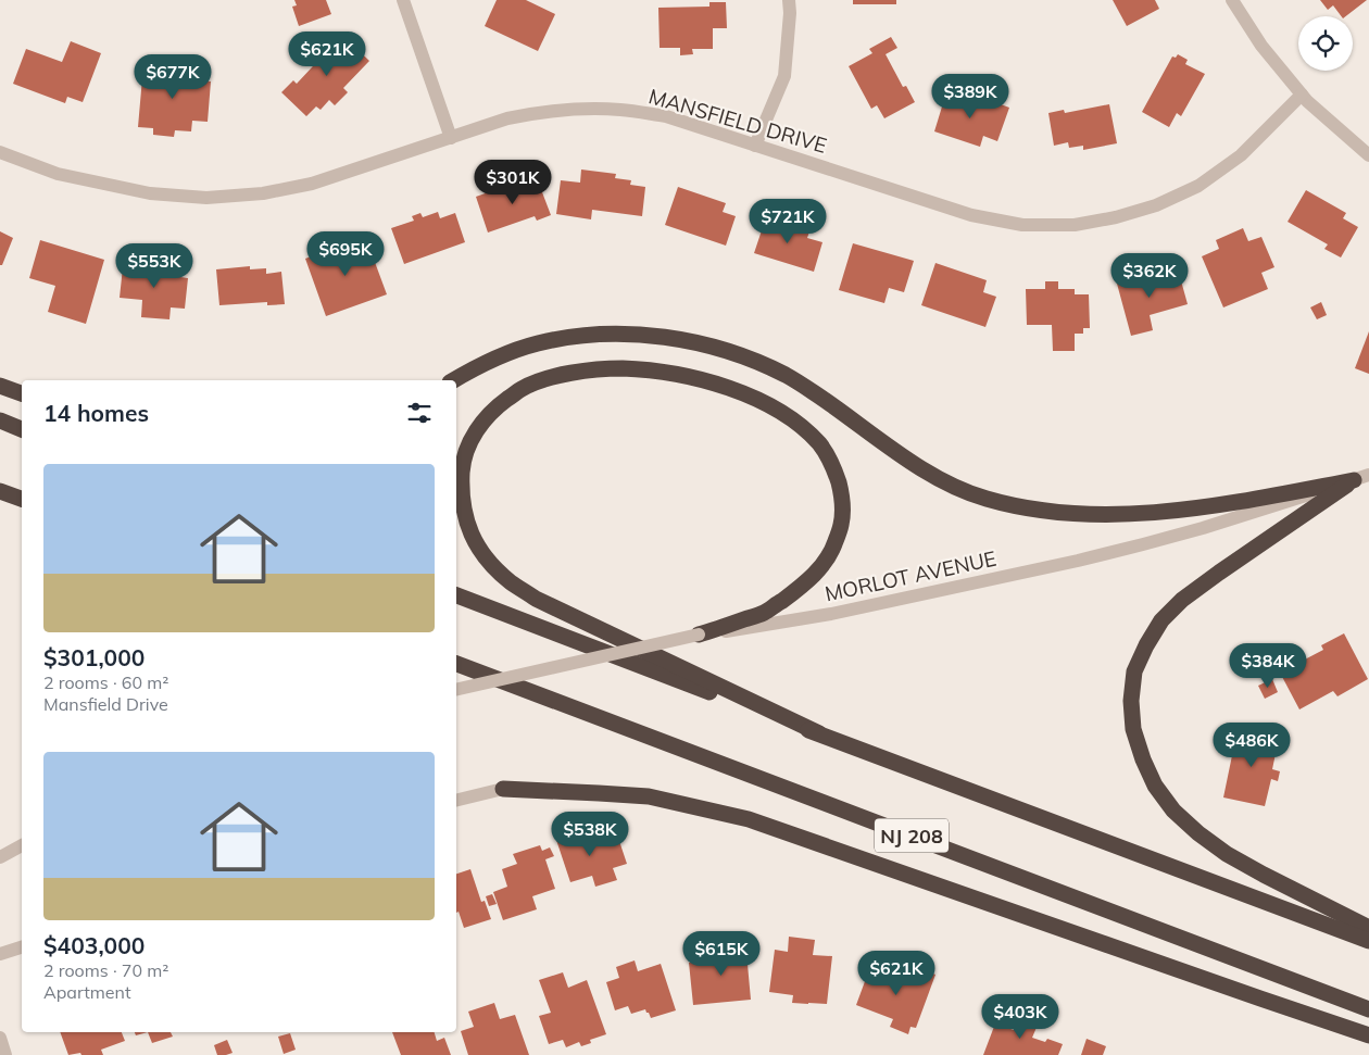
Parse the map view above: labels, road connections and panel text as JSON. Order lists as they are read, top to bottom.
{
  "streets": {
    "highway": ["NJ 208"],
    "street": ["MANSFIELD DRIVE", "MORLOT AVENUE"]
  },
  "page": {
    "price": [
      "$621K",
      "$677K",
      "$389K",
      "$301K",
      "$721K",
      "$695K",
      "$553K",
      "$362K",
      "$384K",
      "$486K",
      "$538K",
      "$615K",
      "$621K",
      "$403K"
    ],
    "heading": "14 homes",
    "list": [
      {
        "name": "$301,000",
        "note": "2 rooms · 60 m² · Mansfield Drive"
      },
      {
        "name": "$403,000",
        "note": "2 rooms · 70 m² · Apartment"
      }
    ]
  }
}
